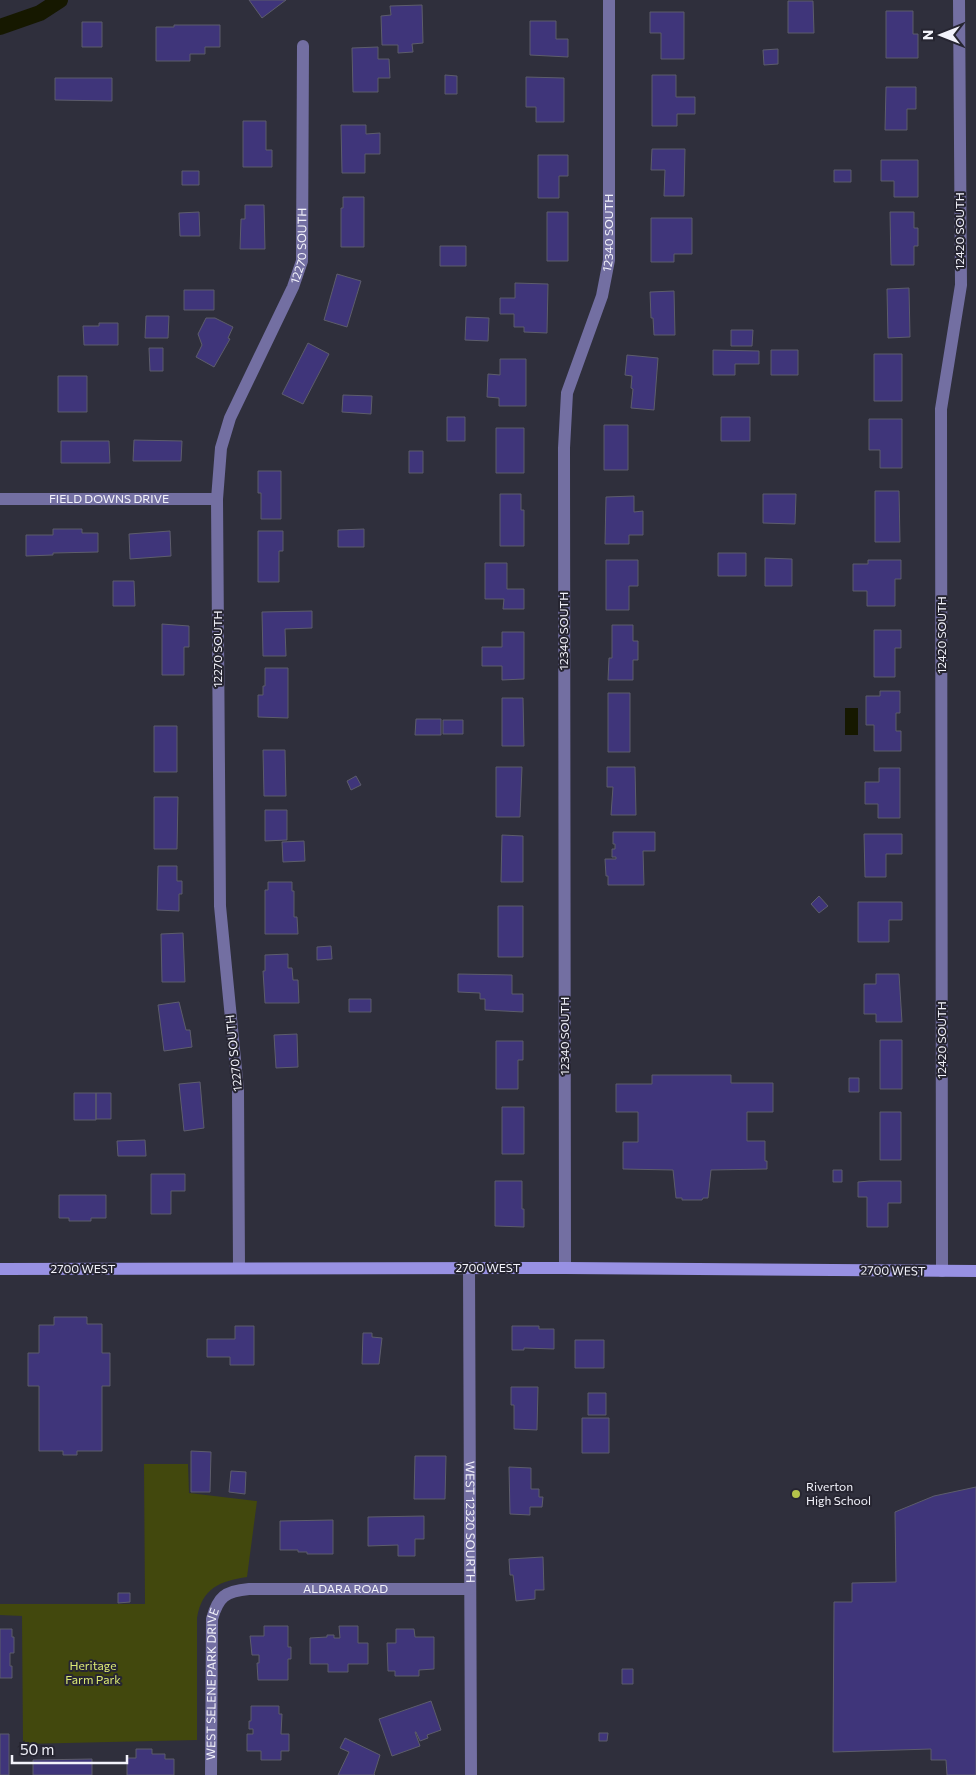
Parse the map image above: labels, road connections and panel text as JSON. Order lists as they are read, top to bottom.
{
  "streets": {
    "main road": ["2700 WEST"],
    "street": [
      "12420 SOUTH",
      "12340 SOUTH",
      "12270 SOUTH",
      "FIELD DOWNS DRIVE",
      "WEST 12320 SOURTH",
      "ALDARA ROAD",
      "WEST SELENE PARK DRIVE"
    ]
  },
  "crossings": [
    ["12420 SOUTH", "2700 WEST"],
    ["12340 SOUTH", "2700 WEST"],
    ["12270 SOUTH", "FIELD DOWNS DRIVE"],
    ["12270 SOUTH", "2700 WEST"],
    ["2700 WEST", "WEST 12320 SOURTH"],
    ["WEST 12320 SOURTH", "ALDARA ROAD"],
    ["ALDARA ROAD", "WEST SELENE PARK DRIVE"]
  ],
  "parks": ["Heritage Farm Park"],
  "places": ["Riverton High School"],
  "scale_bar": "50 m",
  "north": "left"
}
